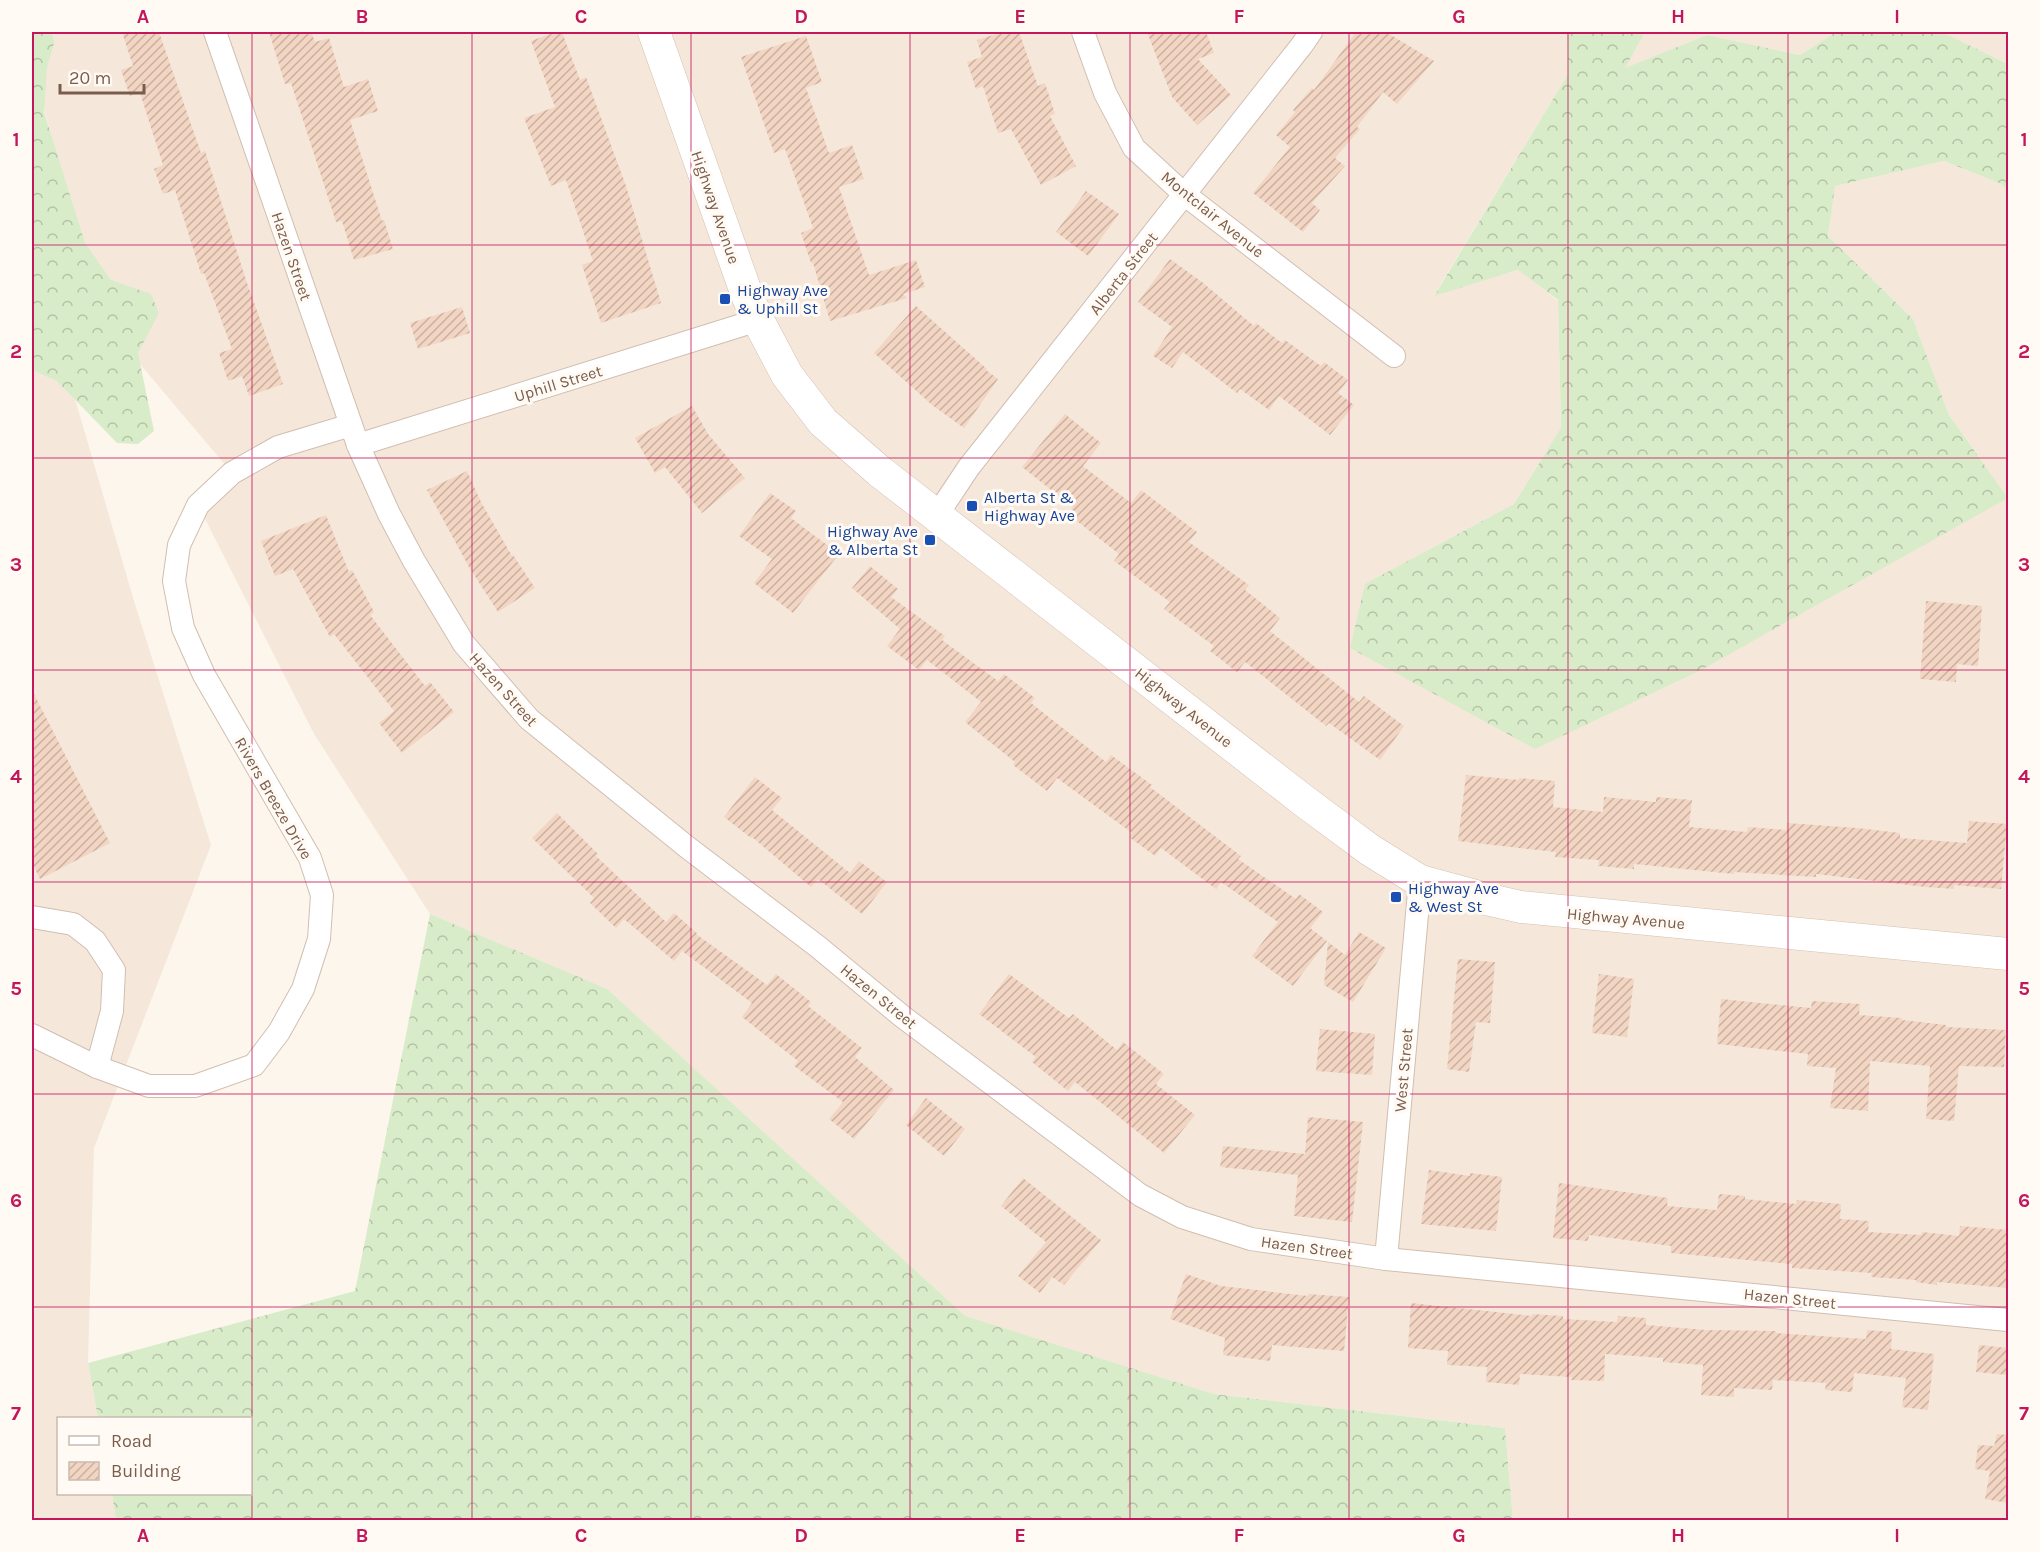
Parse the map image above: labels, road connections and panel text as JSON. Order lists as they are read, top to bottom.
{
  "streets": {
    "main road": ["Highway Avenue"],
    "street": [
      "Montclair Avenue",
      "Hazen Street",
      "Alberta Street",
      "Uphill Street",
      "Rivers Breeze Drive",
      "West Street"
    ]
  },
  "crossings": [
    ["Highway Avenue", "Alberta Street"],
    ["Highway Avenue", "Uphill Street"],
    ["Highway Avenue", "West Street"],
    ["Montclair Avenue", "Alberta Street"],
    ["Hazen Street", "Uphill Street"],
    ["Hazen Street", "Rivers Breeze Drive"],
    ["Hazen Street", "West Street"],
    ["Uphill Street", "Rivers Breeze Drive"]
  ],
  "places": {
    "transit": [
      "Highway Ave & Uphill St",
      "Alberta St & Highway Ave",
      "Highway Ave & Alberta St",
      "Highway Ave & West St"
    ]
  },
  "legend": ["Road", "Building"],
  "scale_bar": "20 m",
  "grid": {
    "columns": [
      "A",
      "B",
      "C",
      "D",
      "E",
      "F",
      "G",
      "H",
      "I"
    ],
    "rows": [
      "1",
      "2",
      "3",
      "4",
      "5",
      "6",
      "7"
    ]
  }
}
